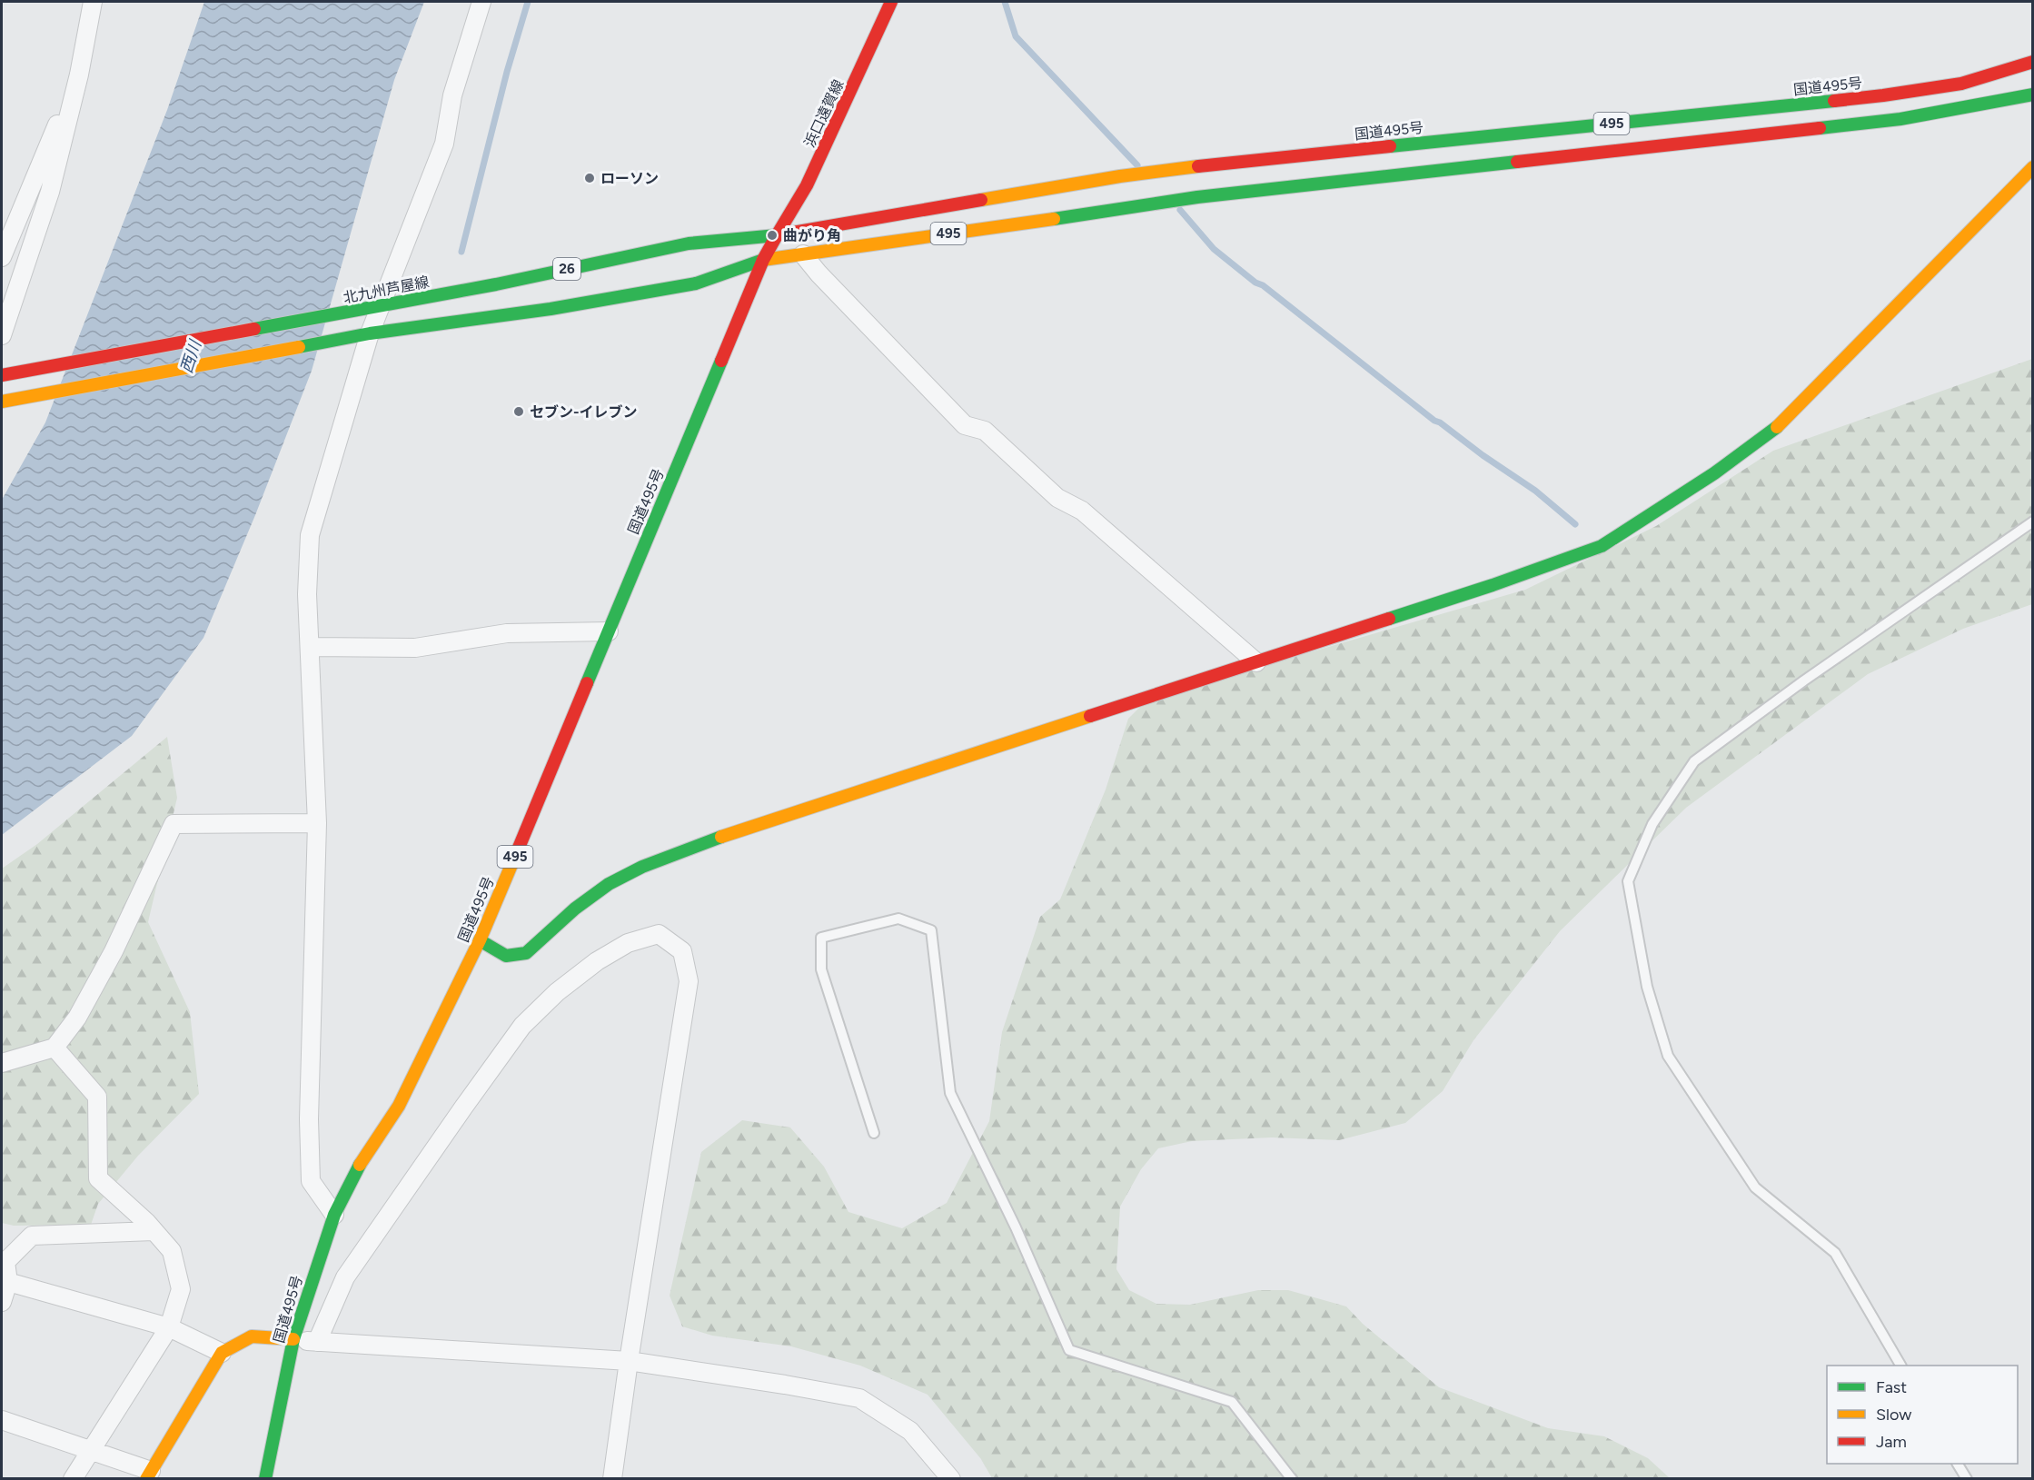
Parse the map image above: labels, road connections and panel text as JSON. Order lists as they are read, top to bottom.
{
  "streets": {
    "main road": [
      "国道495号",
      "浜口遠賀線",
      "495",
      "26",
      "北九州芦屋線"
    ]
  },
  "crossings": [
    ["国道495号", "浜口遠賀線"],
    ["国道495号", "495"],
    ["国道495号", "北九州芦屋線"],
    ["浜口遠賀線", "北九州芦屋線"]
  ],
  "water": ["西川"],
  "places": ["ローソン", "曲がり角", "セブン-イレブン"],
  "legend": ["Fast", "Slow", "Jam"]
}
